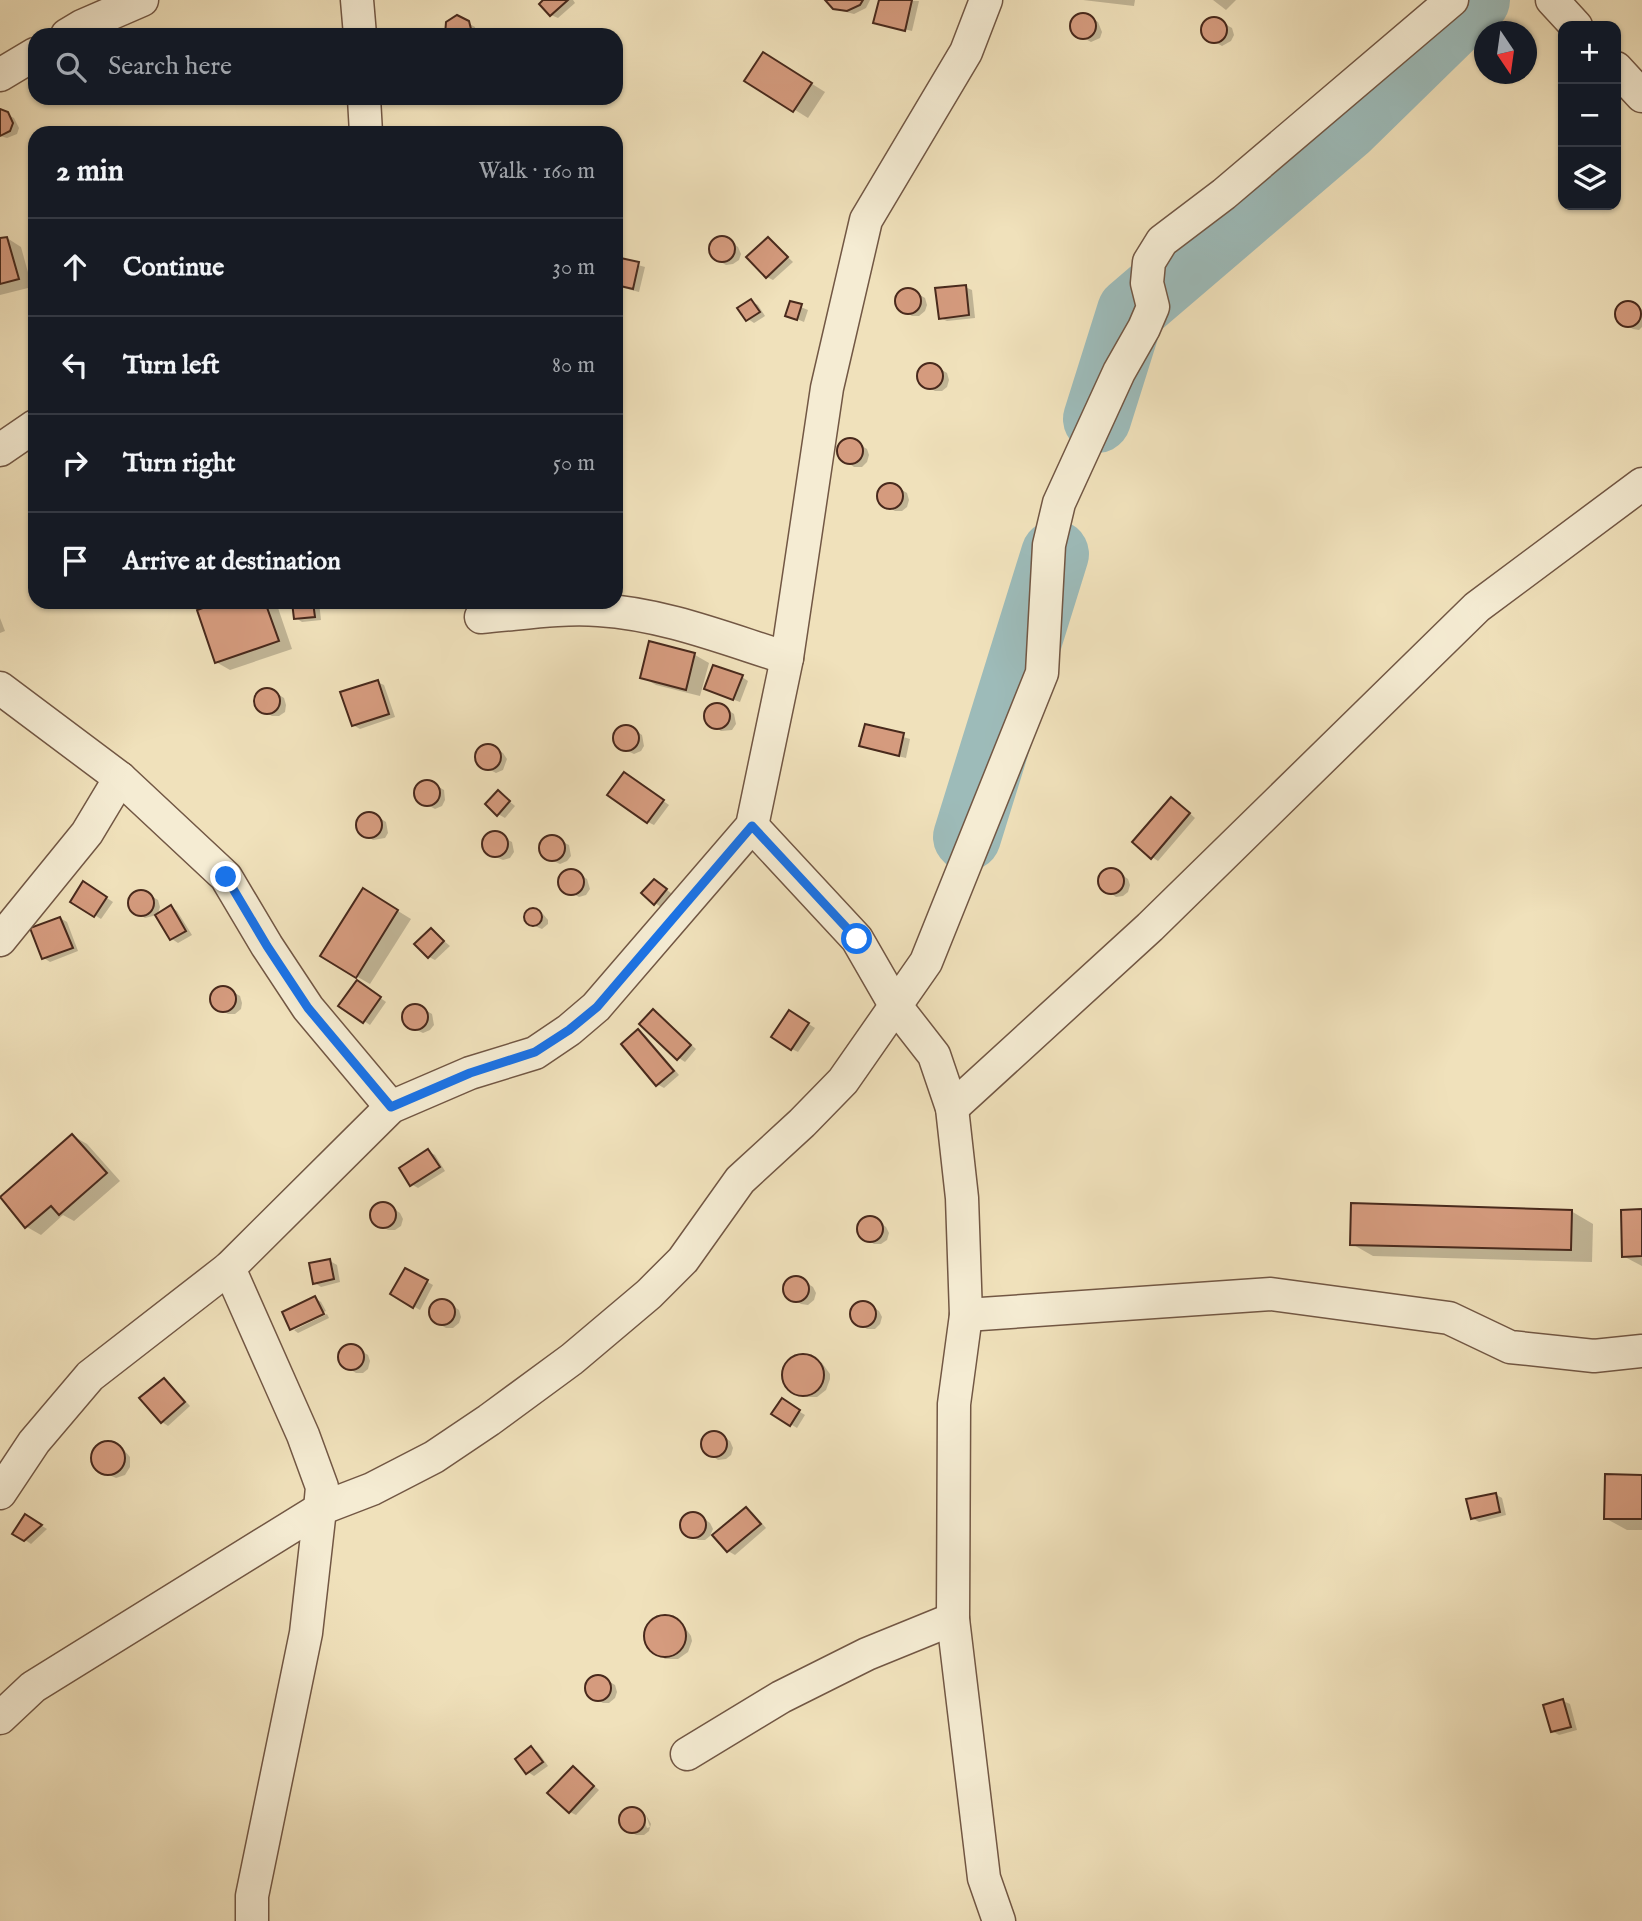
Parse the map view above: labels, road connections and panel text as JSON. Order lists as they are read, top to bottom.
{
  "north": "bottom",
  "page": {
    "map_buttons": ["+", "−"],
    "search": "Search here",
    "heading": ["2 min", "Walk · 160 m"],
    "list": [
      ["Continue", "30 m"],
      ["Turn left", "80 m"],
      ["Turn right", "50 m"],
      "Arrive at destination"
    ]
  }
}
